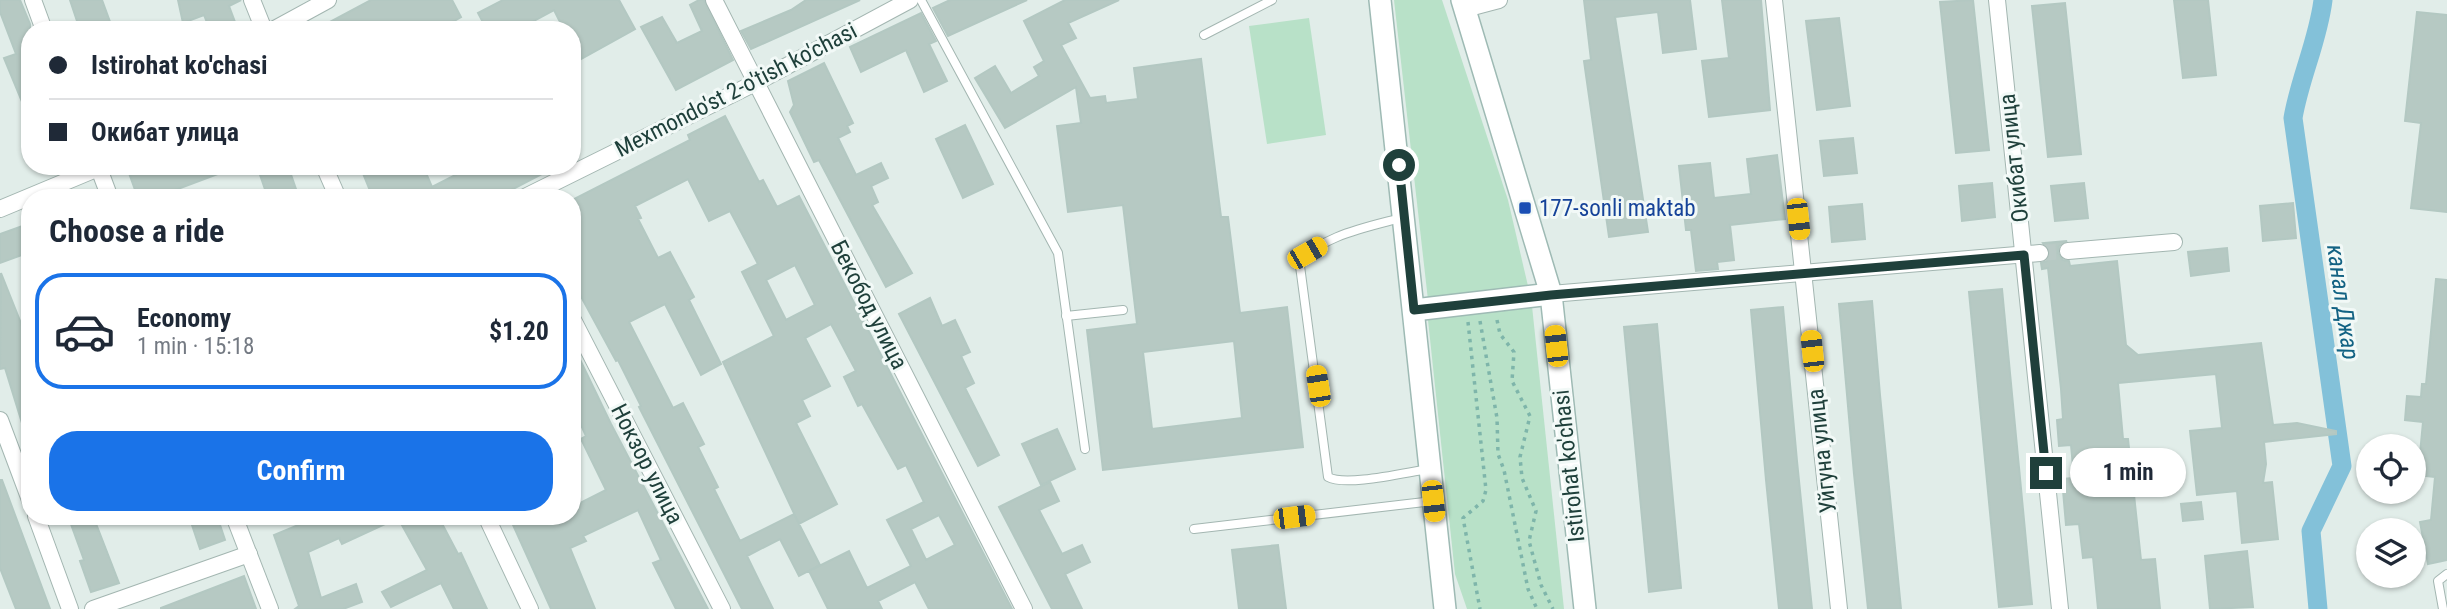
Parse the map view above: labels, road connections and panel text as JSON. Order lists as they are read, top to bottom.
{
  "streets": {
    "main road": ["Istirohat ko'chasi"],
    "street": [
      "Mexmondo'st 2-o'tish ko'chasi",
      "Окибат улица",
      "Бекобод улица",
      "Уйгуна улица",
      "Нокзор улица"
    ]
  },
  "crossings": [
    ["Mexmondo'st 2-o'tish ko'chasi", "Бекобод улица"]
  ],
  "water": ["канал Джар"],
  "places": {
    "transit": ["177-sonli maktab"]
  },
  "page": {
    "banner": ["Istirohat ko'chasi", "Окибат улица"],
    "heading": "Choose a ride",
    "list": [
      {
        "name": "Economy",
        "note": "1 min · 15:18",
        "value": "$1.20"
      }
    ],
    "buttons": "Confirm",
    "bubble": "1 min"
  }
}
